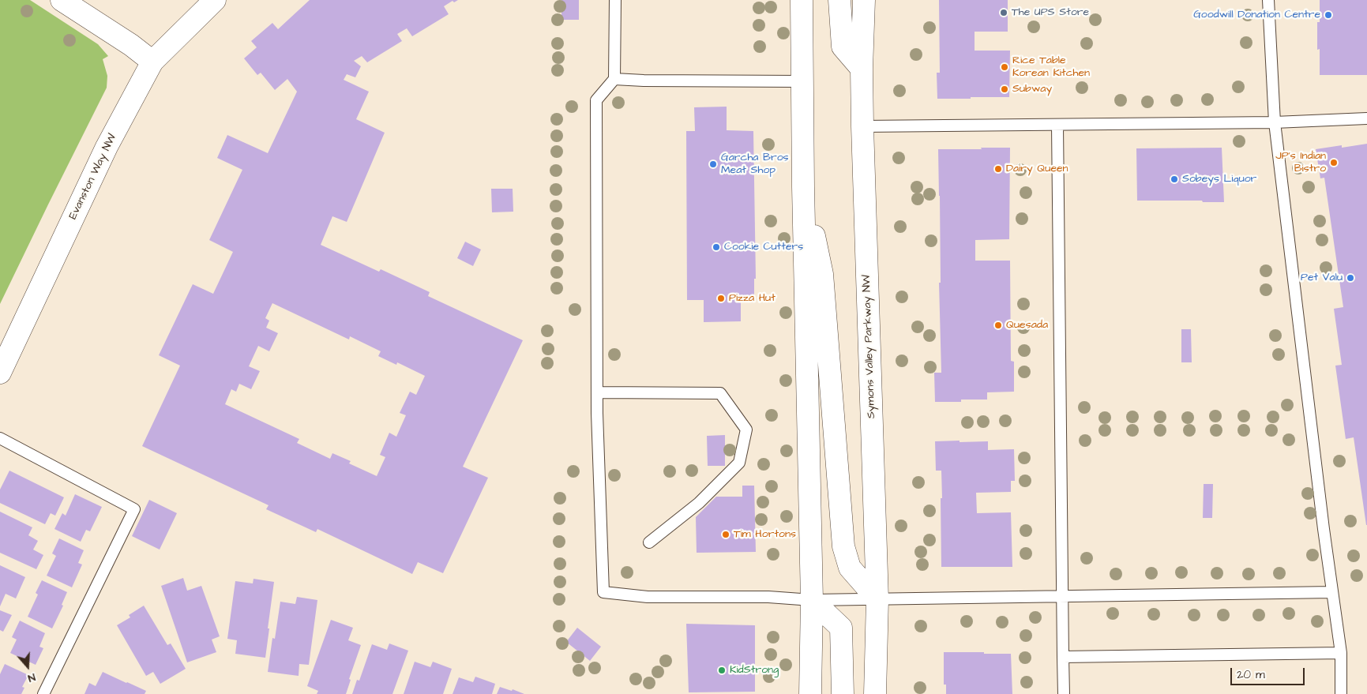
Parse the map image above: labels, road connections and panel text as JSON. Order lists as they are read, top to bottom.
{
  "streets": {
    "main road": ["Evanston Way NW", "Symons Valley Parkway NW"]
  },
  "places": [
    "The UPS Store",
    "Goodwill Donation Centre",
    "Rice Table Korean Kitchen",
    "Subway",
    "JP's Indian Bistro",
    "Garcha Bros Meat Shop",
    "Dairy Queen",
    "Sobeys Liquor",
    "Cookie Cutters",
    "Pet Valu",
    "Pizza Hut",
    "Quesada",
    "Tim Hortons",
    "KidStrong"
  ],
  "scale_bar": "20 m",
  "north": "bottom"
}
